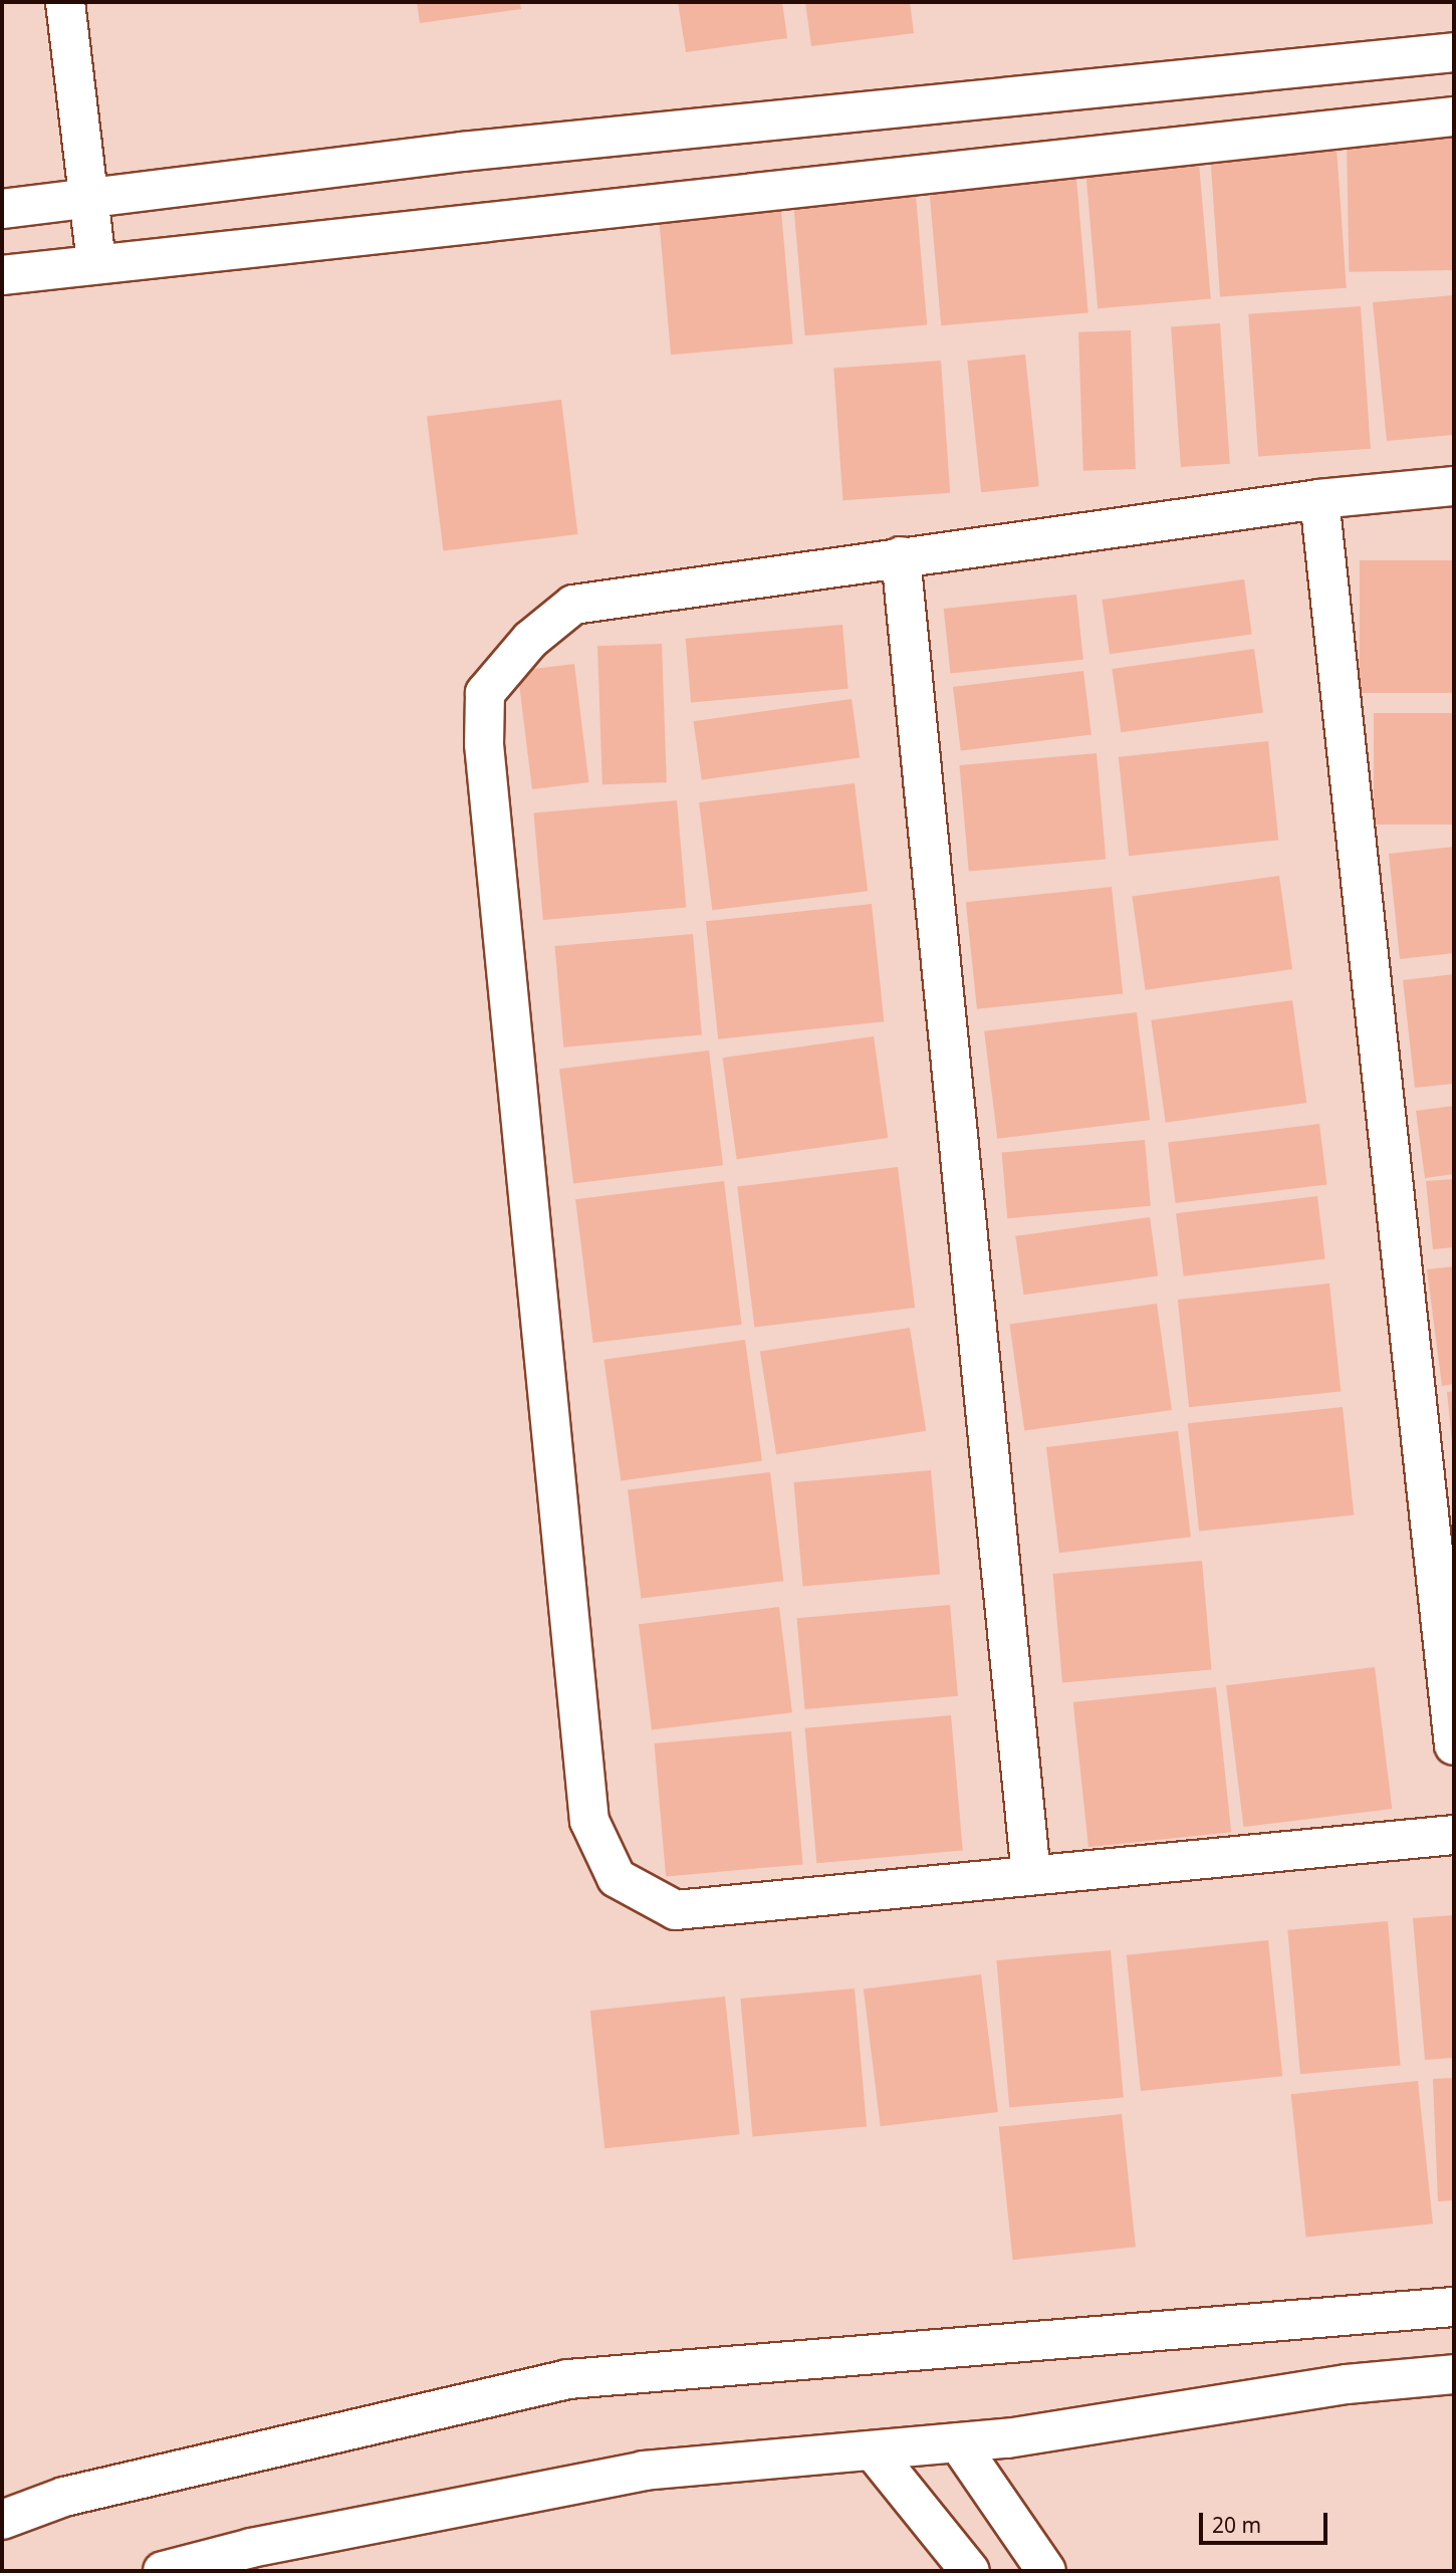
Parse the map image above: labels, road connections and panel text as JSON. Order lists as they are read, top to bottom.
{
  "scale_bar": "20 m"
}
